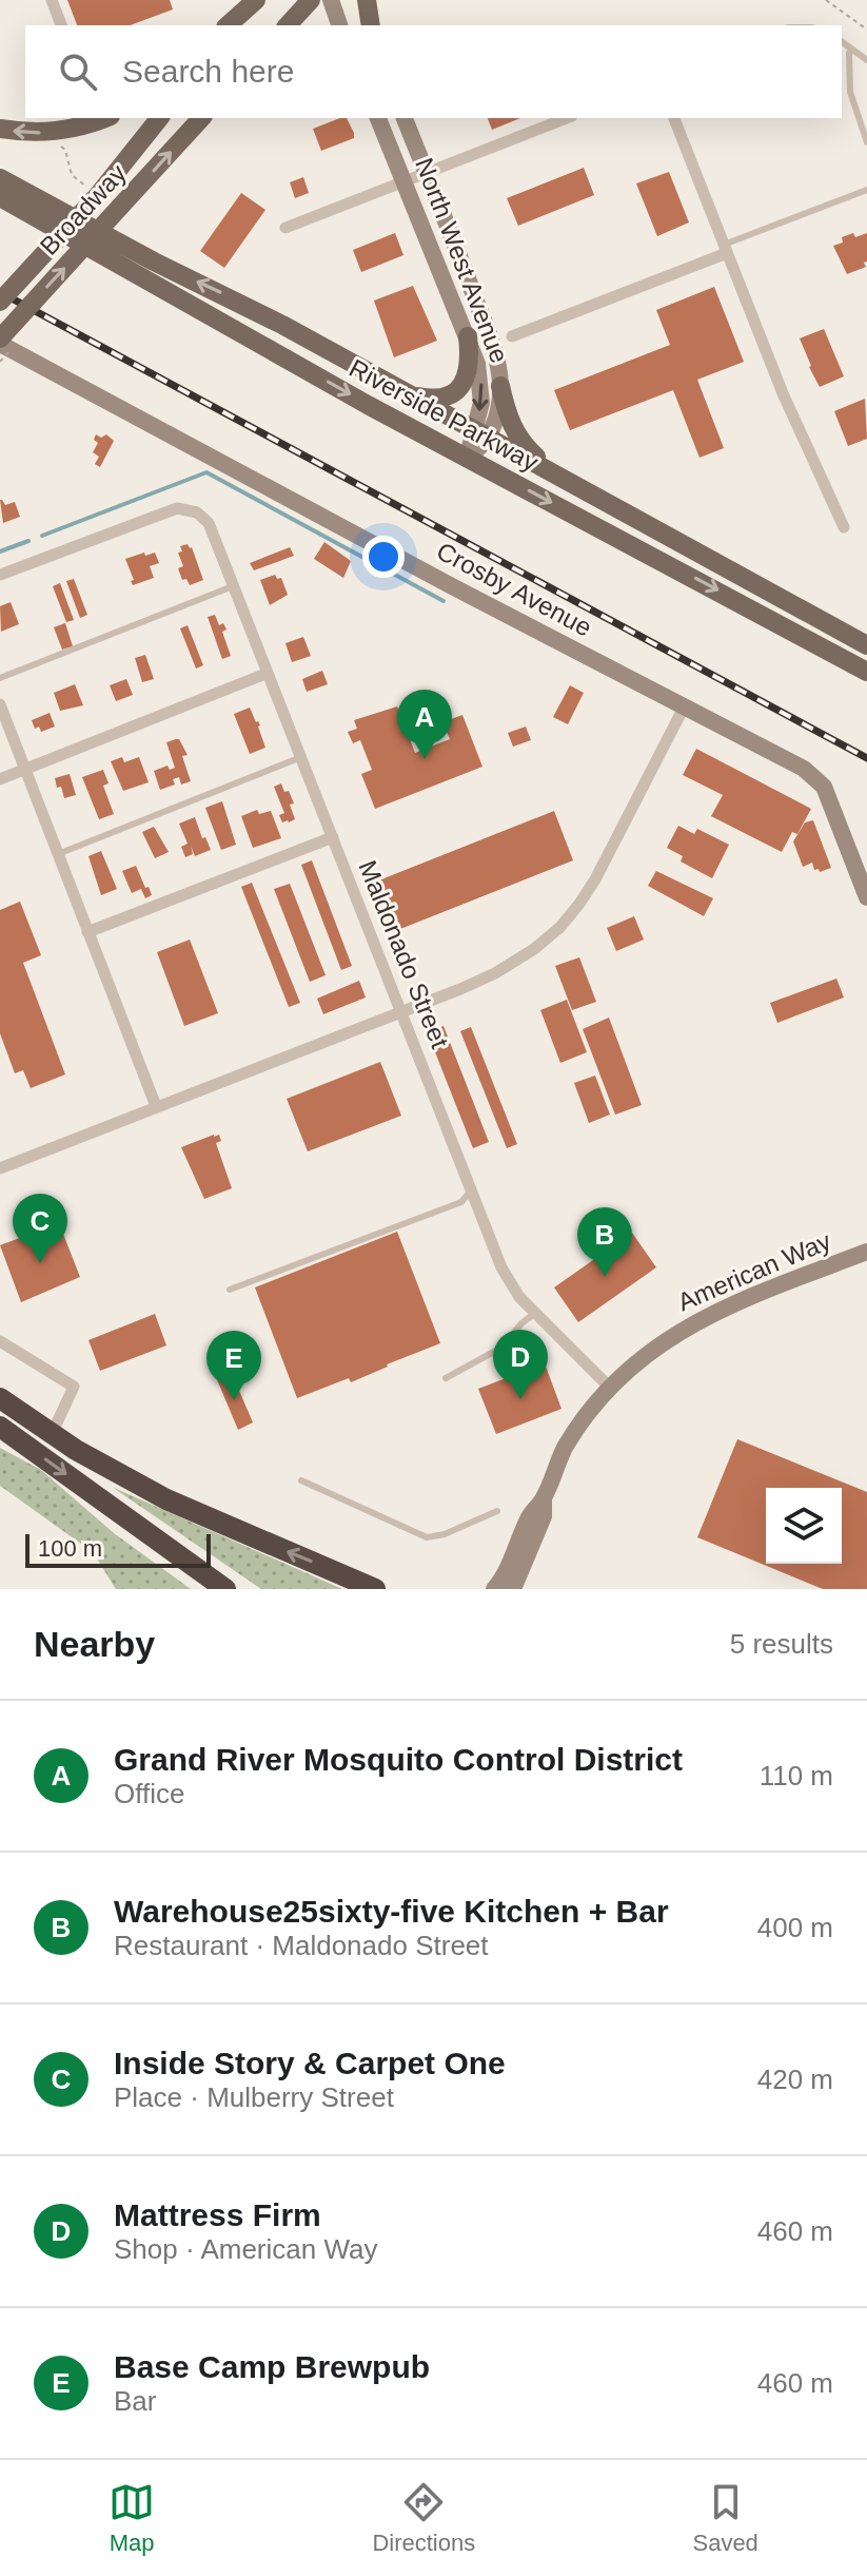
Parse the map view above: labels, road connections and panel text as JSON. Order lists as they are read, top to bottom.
{
  "streets": {
    "main road": ["Broadway", "Riverside Parkway"],
    "street": [
      "North West Avenue",
      "Crosby Avenue",
      "Maldonado Street",
      "American Way"
    ]
  },
  "crossings": [
    ["Broadway", "Crosby Avenue"],
    ["North West Avenue", "Riverside Parkway"],
    ["Maldonado Street", "American Way"]
  ],
  "scale_bar": "100 m",
  "page": {
    "search": "Search here",
    "pins": [
      "A",
      "C",
      "B",
      "D",
      "E"
    ],
    "scale": "100 m",
    "heading": ["Nearby", "5 results"],
    "list": [
      {
        "mark": "A",
        "name": "Grand River Mosquito Control District",
        "note": "Office",
        "value": "110 m"
      },
      {
        "mark": "B",
        "name": "Warehouse25sixty-five Kitchen + Bar",
        "note": "Restaurant · Maldonado Street",
        "value": "400 m"
      },
      {
        "mark": "C",
        "name": "Inside Story & Carpet One",
        "note": "Place · Mulberry Street",
        "value": "420 m"
      },
      {
        "mark": "D",
        "name": "Mattress Firm",
        "note": "Shop · American Way",
        "value": "460 m"
      },
      {
        "mark": "E",
        "name": "Base Camp Brewpub",
        "note": "Bar",
        "value": "460 m"
      }
    ],
    "nav": ["Map", "Directions", "Saved"]
  }
}
